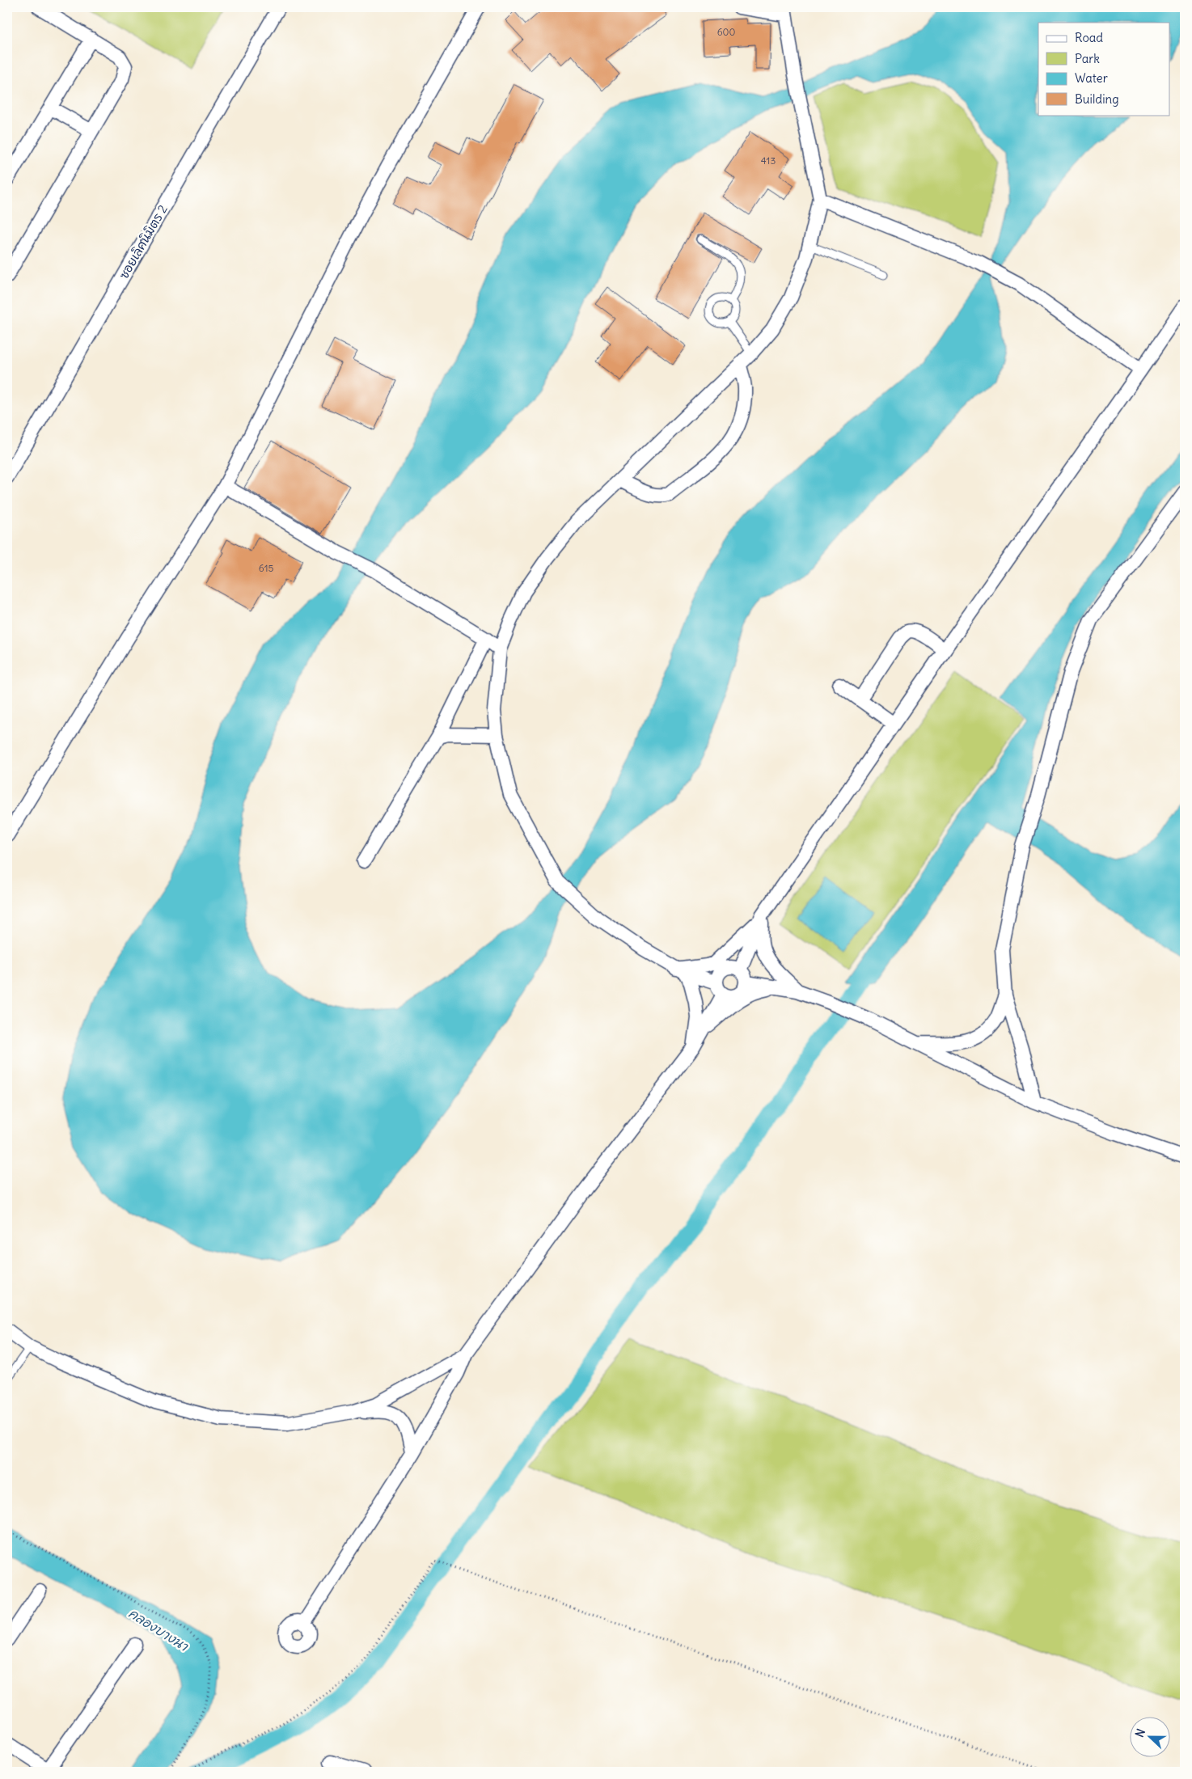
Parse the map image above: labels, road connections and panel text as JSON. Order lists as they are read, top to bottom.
{
  "streets": {
    "street": ["ซอยเลิศนิมิตร 2"]
  },
  "water": ["คลองบางนา"],
  "house_numbers": ["600", "413", "615"],
  "legend": [
    "Road",
    "Park",
    "Water",
    "Building"
  ],
  "north": "left"
}
